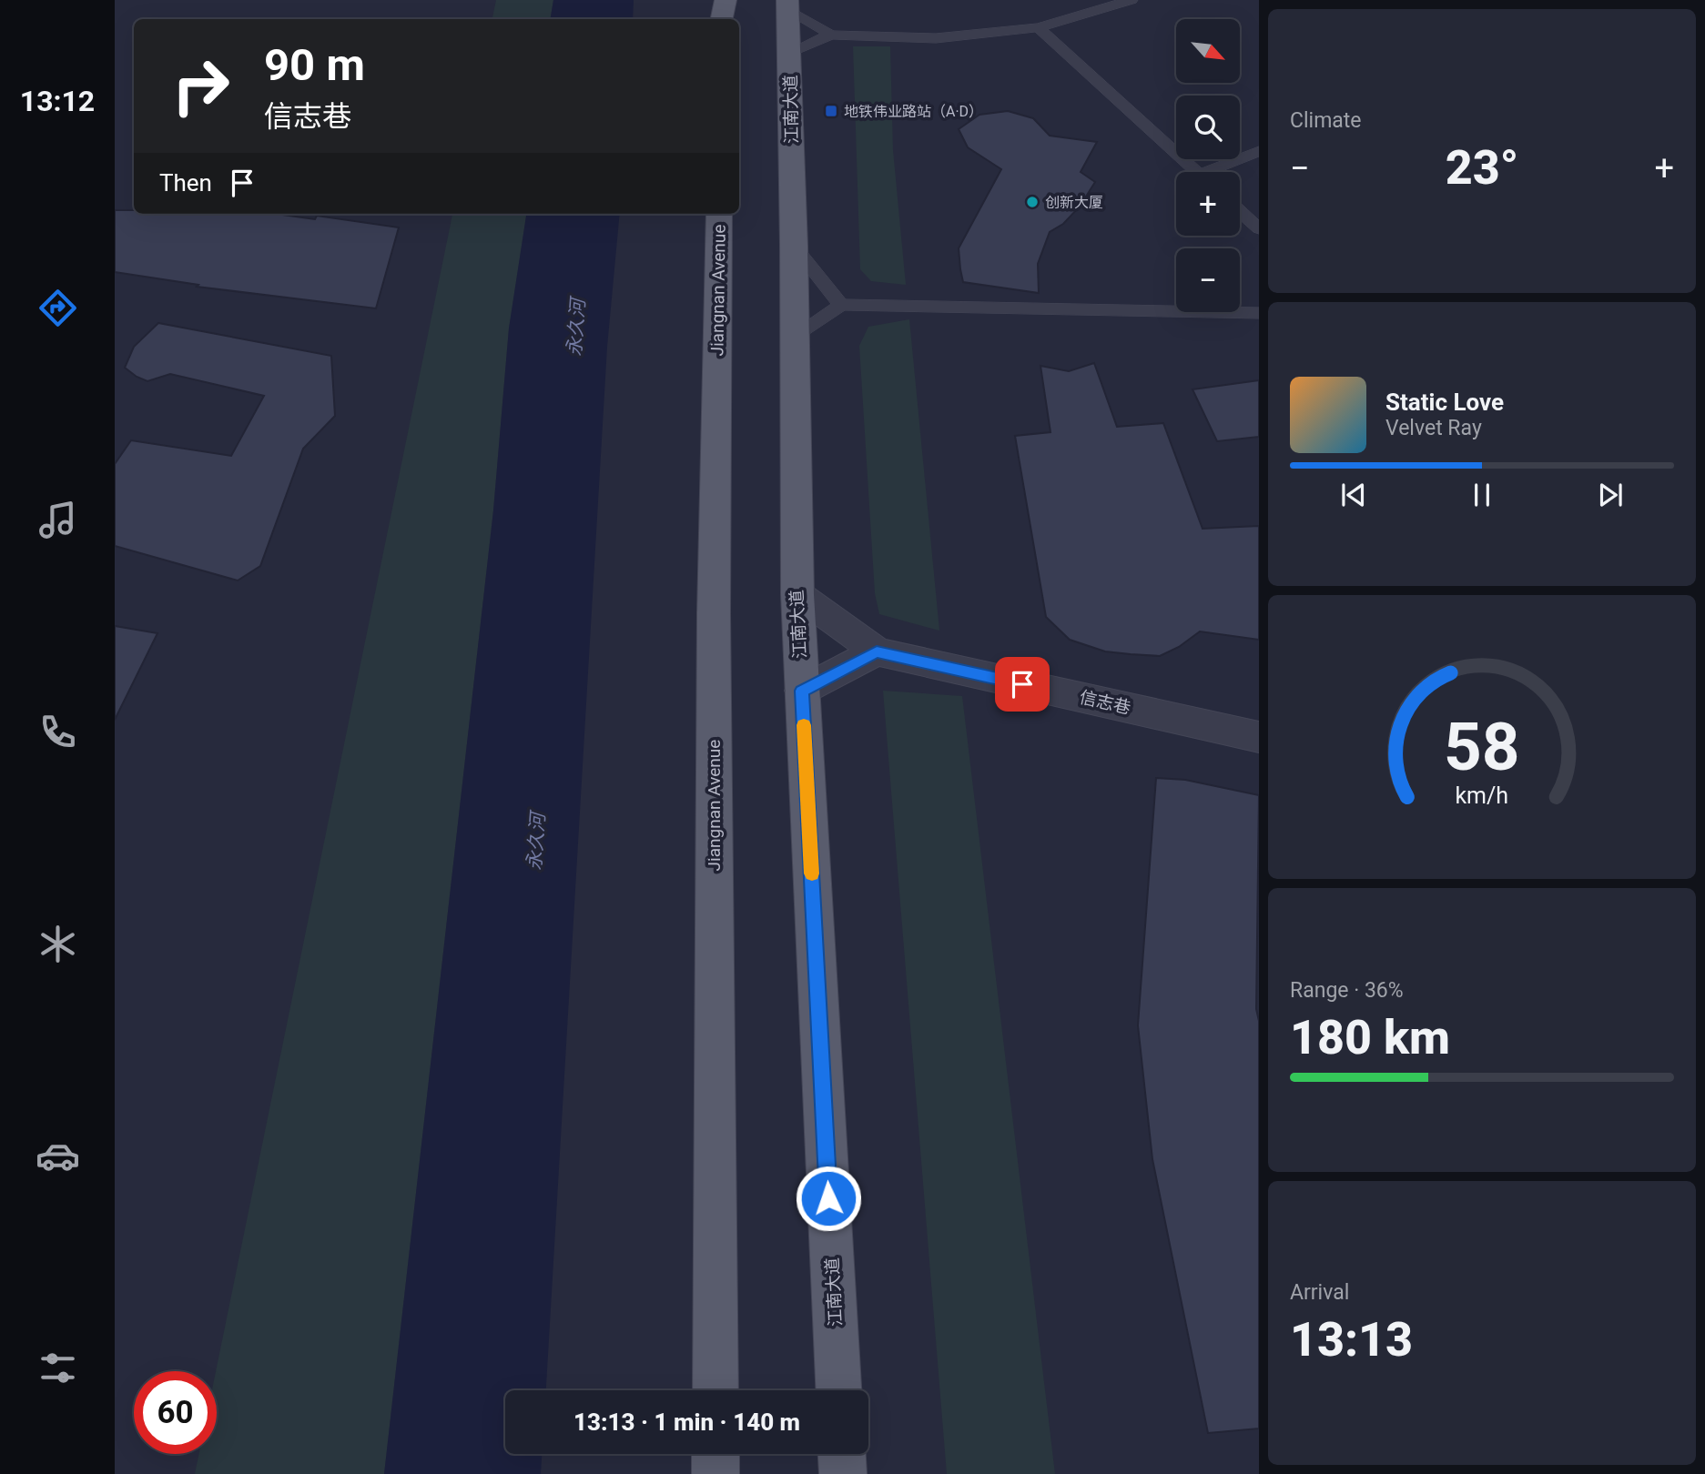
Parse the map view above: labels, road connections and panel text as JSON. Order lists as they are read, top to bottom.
{
  "streets": {
    "main road": ["江南大道", "Jiangnan Avenue"],
    "street": ["信志巷"]
  },
  "crossings": [
    ["江南大道", "信志巷"]
  ],
  "water": ["永久河"],
  "places": {
    "transit": ["地铁伟业路站（A·D）"],
    "other": ["创新大厦"]
  },
  "north": "bottom right",
  "page": {
    "tabs": "13:12",
    "tile": [
      "Climate",
      ["Range · 36%", "180 km"],
      ["Arrival", "13:13"]
    ],
    "map_buttons": ["+", "−"],
    "turn": ["90 m", "信志巷"],
    "heat": ["−", "23°", "+"],
    "then": "Then",
    "song": ["Static Love", "Velvet Ray"],
    "limit": "60",
    "trip": "13:13 · 1 min · 140 m",
    "gauge": ["58", "km/h"]
  }
}
